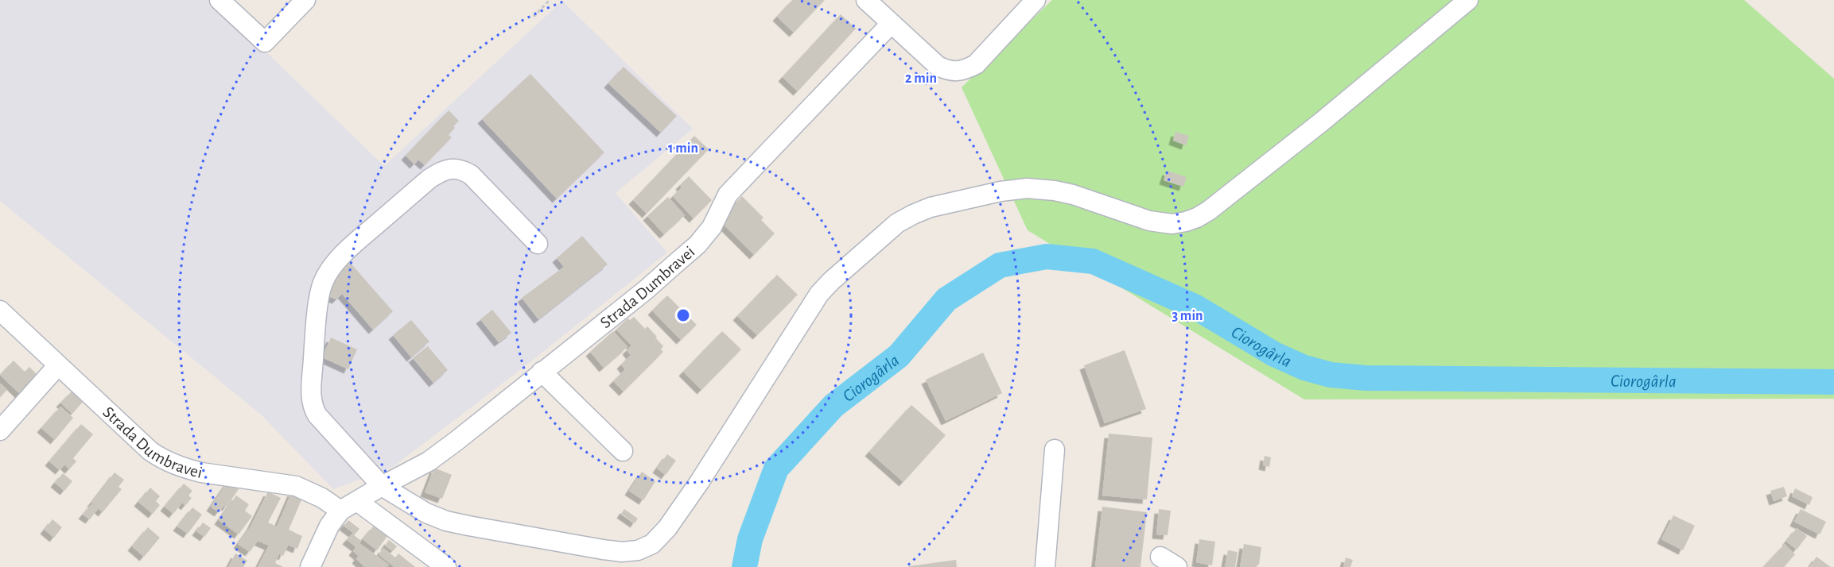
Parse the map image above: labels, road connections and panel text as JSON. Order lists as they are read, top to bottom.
{
  "streets": {
    "street": ["Strada Dumbravei"]
  },
  "water": ["Ciorogârla"],
  "rings": ["2 min", "1 min", "3 min"]
}
